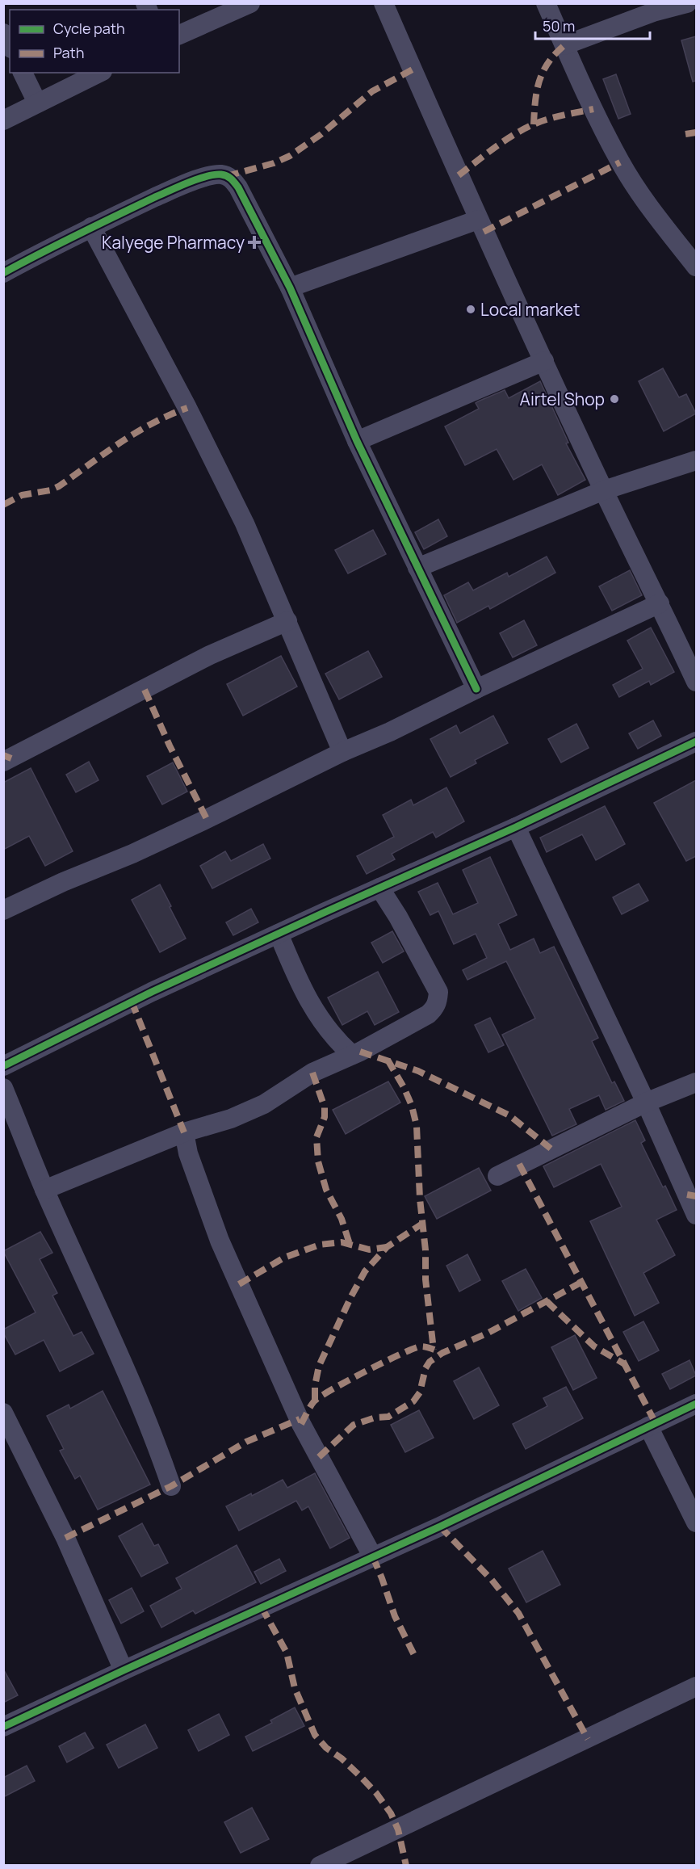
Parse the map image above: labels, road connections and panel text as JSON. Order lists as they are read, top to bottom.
{
  "places": {
    "health": ["Kalyege Pharmacy"],
    "other": ["Local market", "Airtel Shop"]
  },
  "legend": ["Cycle path", "Path"],
  "scale_bar": "50 m"
}
